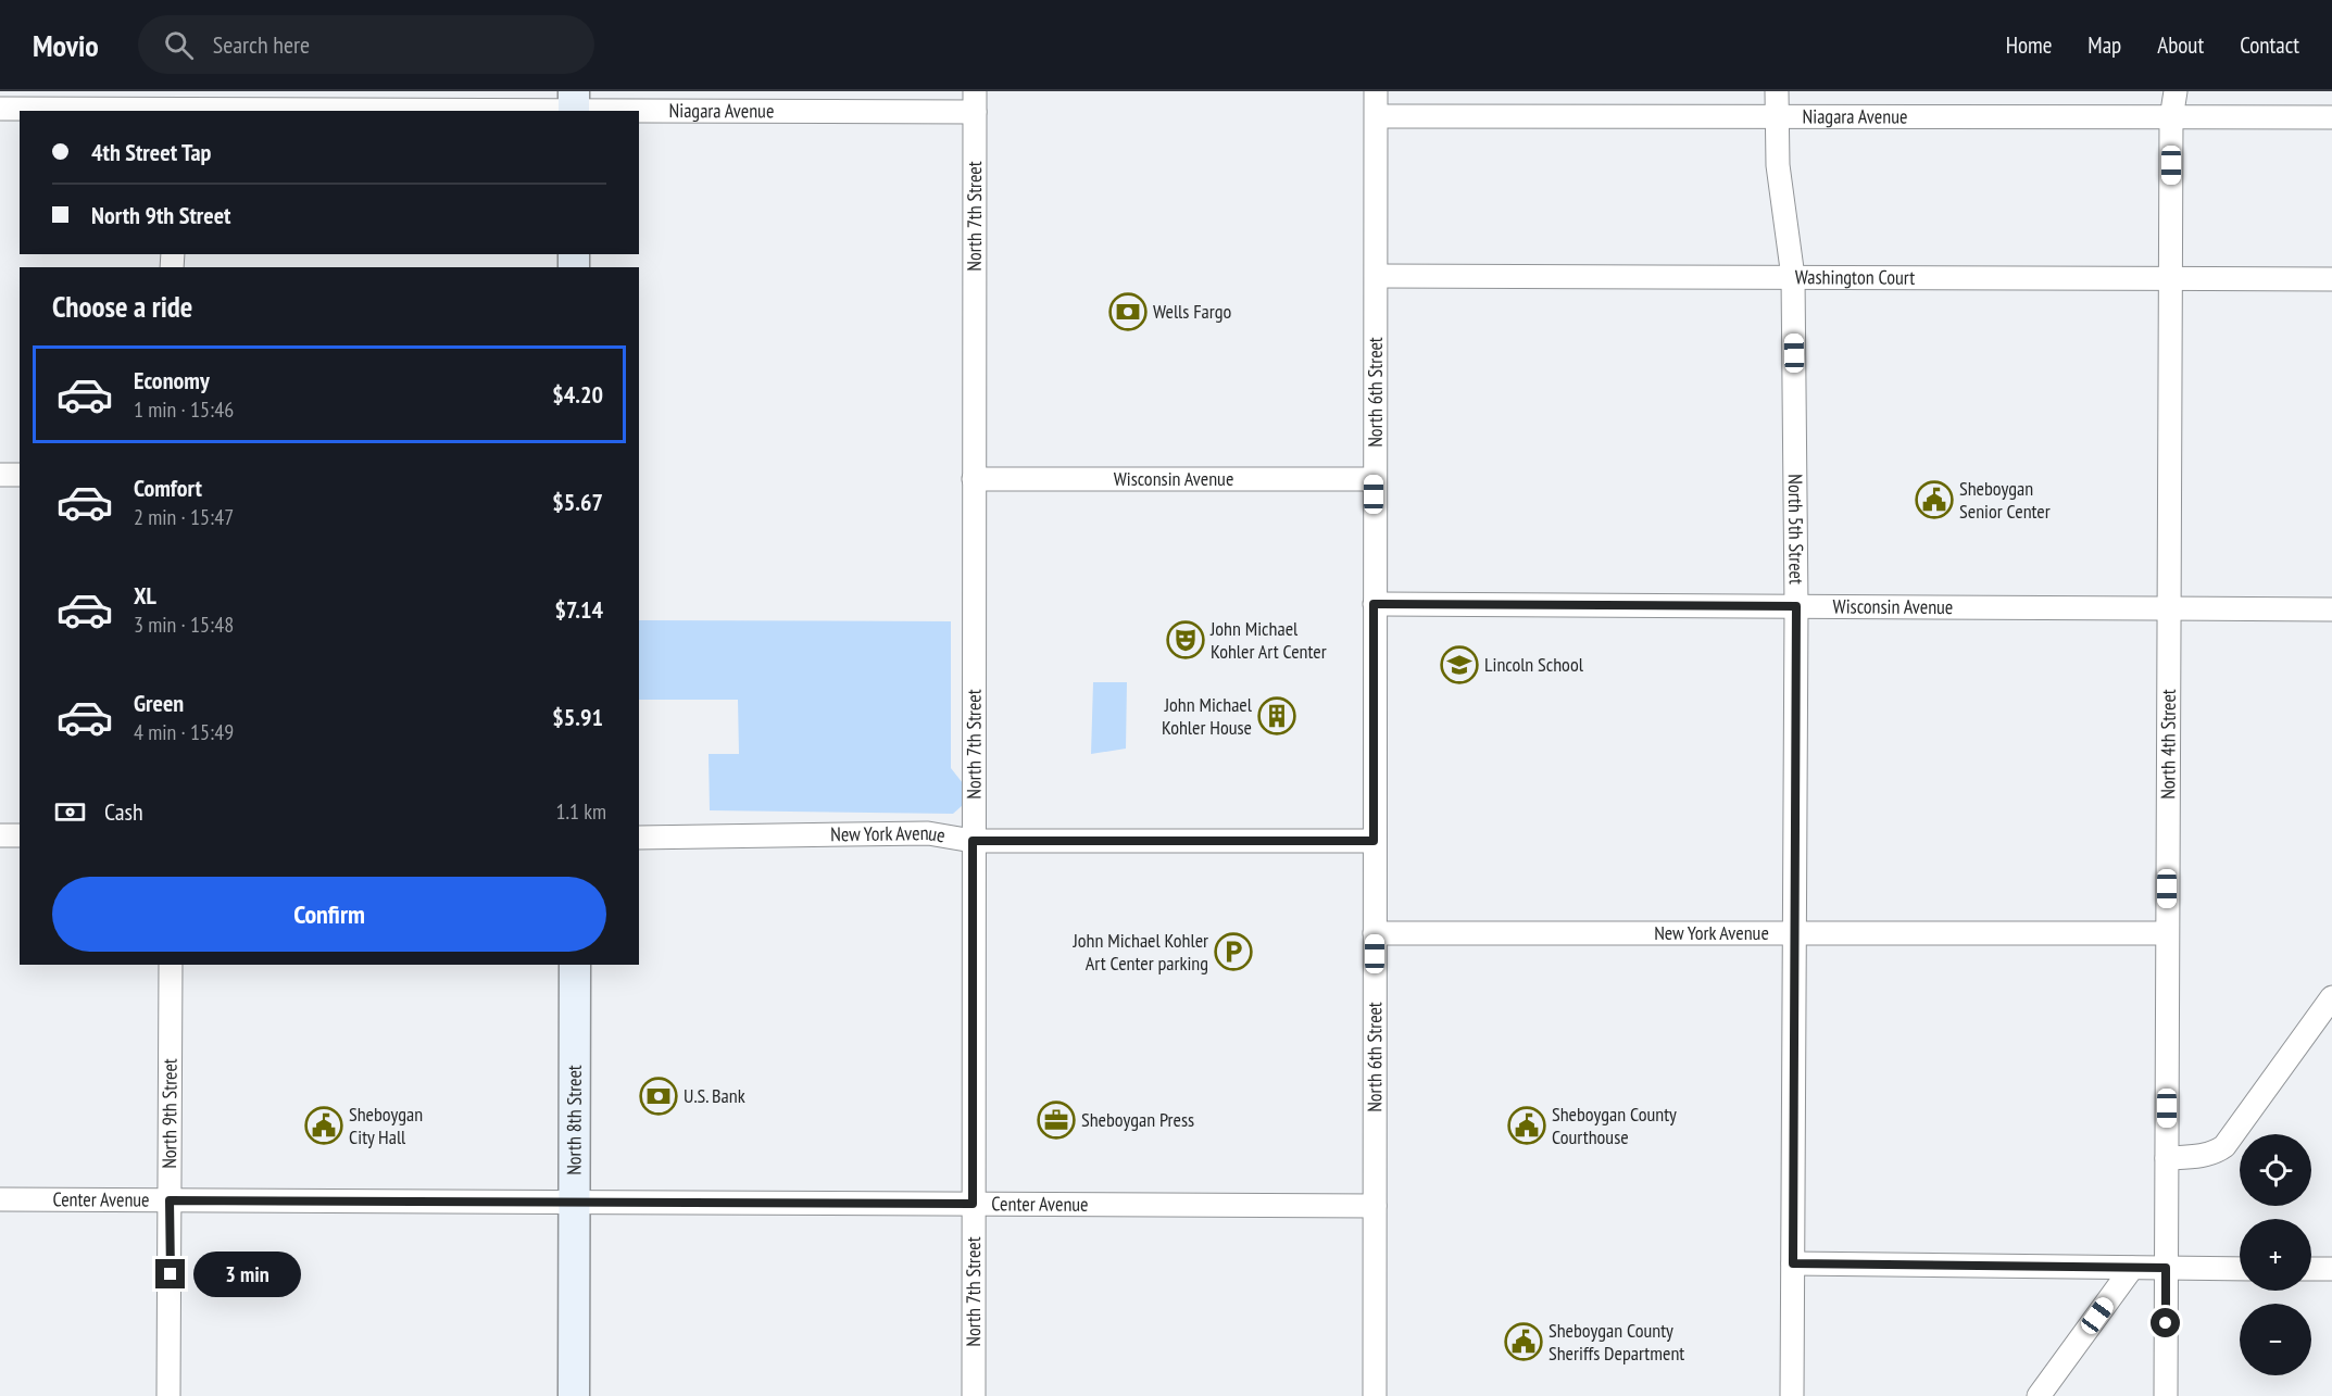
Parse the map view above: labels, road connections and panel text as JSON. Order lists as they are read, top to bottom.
{
  "streets": {
    "main road": ["North 8th Street"],
    "street": [
      "Niagara Avenue",
      "North 7th Street",
      "Washington Court",
      "North 6th Street",
      "Wisconsin Avenue",
      "North 5th Street",
      "North 4th Street",
      "New York Avenue",
      "North 9th Street",
      "Center Avenue"
    ]
  },
  "crossings": [
    ["Niagara Avenue", "North 7th Street"],
    ["Niagara Avenue", "North 6th Street"],
    ["Niagara Avenue", "North 5th Street"],
    ["Niagara Avenue", "North 4th Street"],
    ["North 7th Street", "Wisconsin Avenue"],
    ["North 7th Street", "New York Avenue"],
    ["North 7th Street", "Center Avenue"],
    ["Washington Court", "North 6th Street"],
    ["Washington Court", "North 5th Street"],
    ["Washington Court", "North 4th Street"],
    ["North 6th Street", "Wisconsin Avenue"],
    ["North 6th Street", "New York Avenue"],
    ["North 6th Street", "Center Avenue"],
    ["Wisconsin Avenue", "North 5th Street"],
    ["Wisconsin Avenue", "North 4th Street"],
    ["North 5th Street", "New York Avenue"],
    ["North 4th Street", "New York Avenue"],
    ["North 9th Street", "Center Avenue"],
    ["North 8th Street", "Center Avenue"]
  ],
  "places": {
    "bank": ["Wells Fargo", "U.S. Bank"],
    "public building": [
      "Sheboygan Senior Center",
      "Sheboygan City Hall",
      "Sheboygan County Courthouse",
      "Sheboygan County Sheriffs Department"
    ],
    "theatre": ["John Michael Kohler Art Center"],
    "school or university": ["Lincoln School"],
    "building": ["John Michael Kohler House"],
    "parking": ["John Michael Kohler Art Center parking"],
    "office": ["Sheboygan Press"]
  },
  "page": {
    "header": "Movio",
    "search": "Search here",
    "nav": [
      "Home",
      "Map",
      "About",
      "Contact"
    ],
    "banner": ["4th Street Tap", "North 9th Street"],
    "heading": "Choose a ride",
    "list": [
      {
        "name": "Economy",
        "note": "1 min · 15:46",
        "value": "$4.20"
      },
      {
        "name": "Comfort",
        "note": "2 min · 15:47",
        "value": "$5.67"
      },
      {
        "name": "XL",
        "note": "3 min · 15:48",
        "value": "$7.14"
      },
      {
        "name": "Green",
        "note": "4 min · 15:49",
        "value": "$5.91"
      }
    ],
    "pay": ["Cash", "1.1 km"],
    "buttons": "Confirm",
    "map_buttons": ["+", "−"],
    "bubble": "3 min"
  }
}
